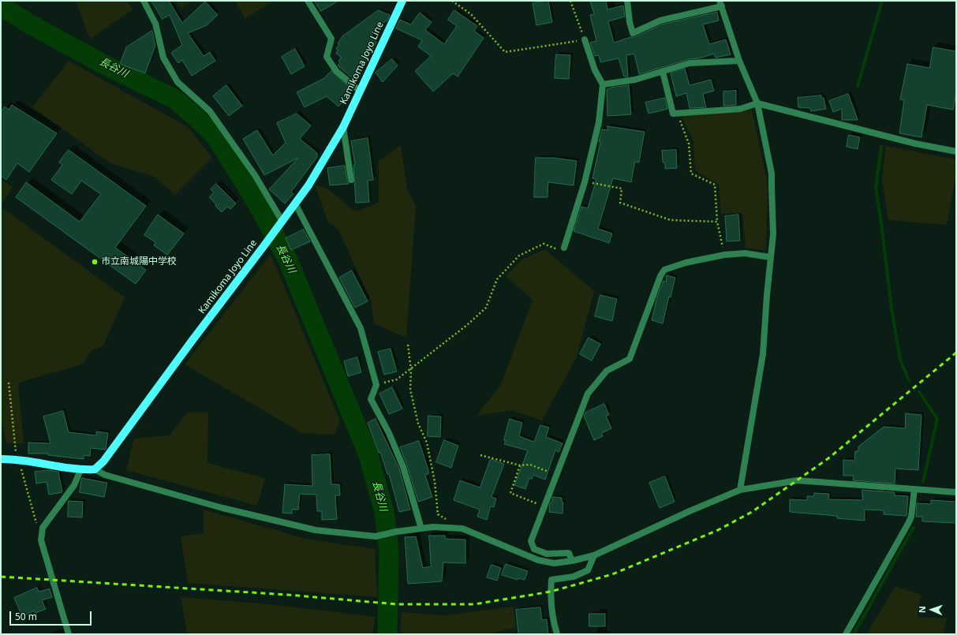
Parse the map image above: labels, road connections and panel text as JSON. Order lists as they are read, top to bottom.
{
  "streets": {
    "main road": ["Kamikoma Joyo Line"]
  },
  "water": ["長谷川"],
  "places": ["市立南城陽中学校"],
  "scale_bar": "50 m",
  "north": "left"
}
